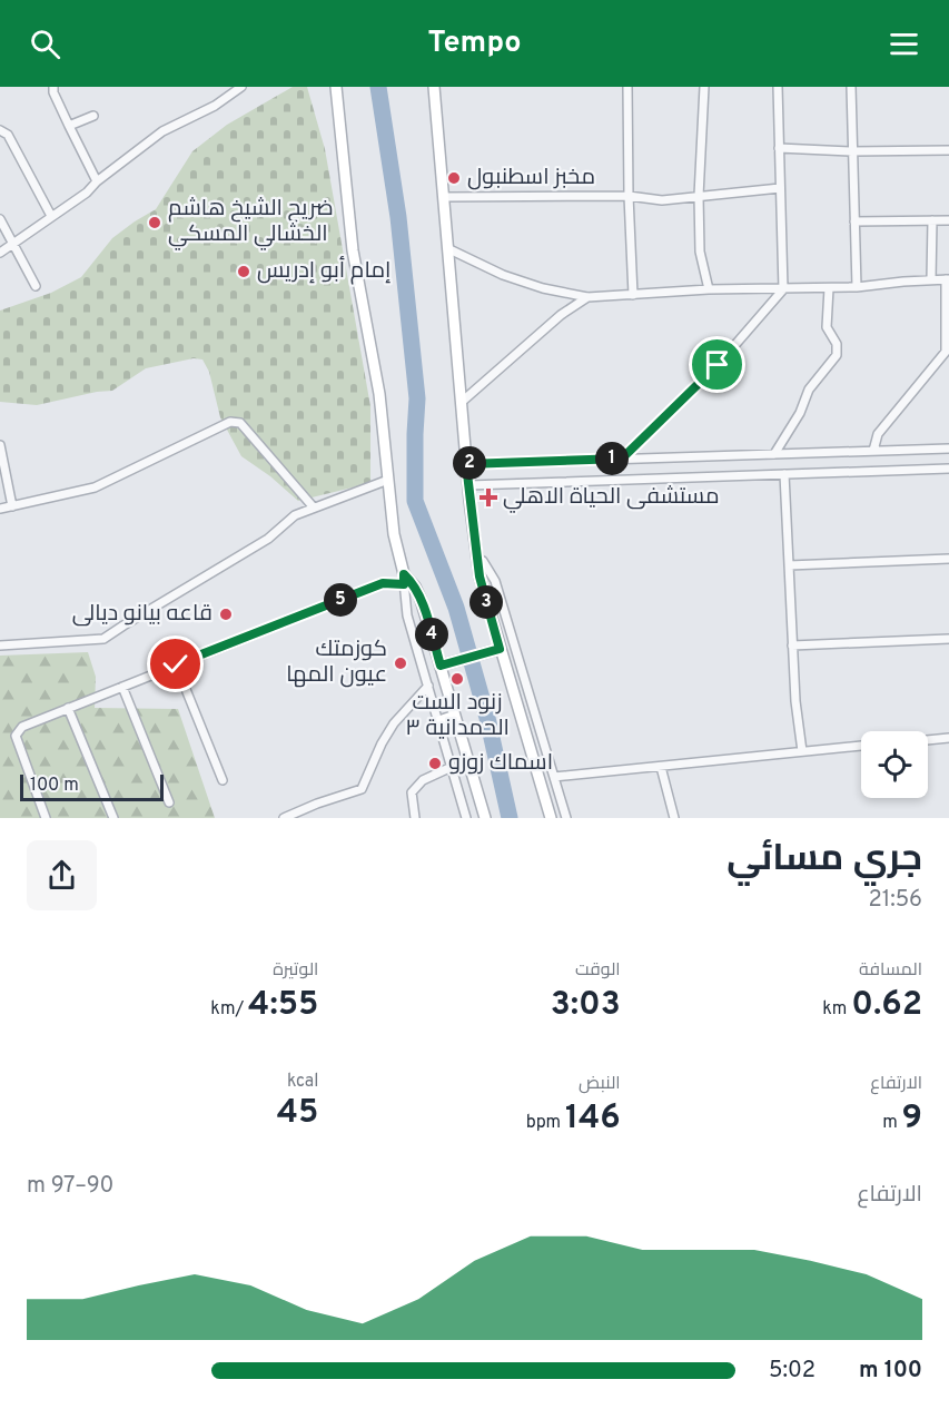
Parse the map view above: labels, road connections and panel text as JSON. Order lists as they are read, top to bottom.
{
  "places": {
    "other": [
      "مخبز اسطنبول",
      "ضريح الشيخ هاشم الخشالي المسكي",
      "إمام أبو إدريس",
      "قاعه بيانو ديالى",
      "كوزمتك عيون المها",
      "زنود الست الحمدانية ٣",
      "اسماك زوزو"
    ],
    "health": ["مستشفى الحياة الاهلي"]
  },
  "scale_bar": "100 m",
  "page": {
    "header": "Tempo",
    "pins": [
      "1",
      "2",
      "5",
      "3",
      "4"
    ],
    "scale": "100 m",
    "heading": ["جري مسائي", "21:56"],
    "stats": [
      ["المسافة", "0.62 km"],
      ["الوقت", "3:03"],
      ["الوتيرة", "4:55 /km"],
      ["الارتفاع", "9 m"],
      ["النبض", "146 bpm"],
      ["kcal", "45"]
    ],
    "chart": ["الارتفاع", "90–97 m"],
    "list": [
      {
        "name": "100 m",
        "note": "5:02"
      }
    ]
  }
}
